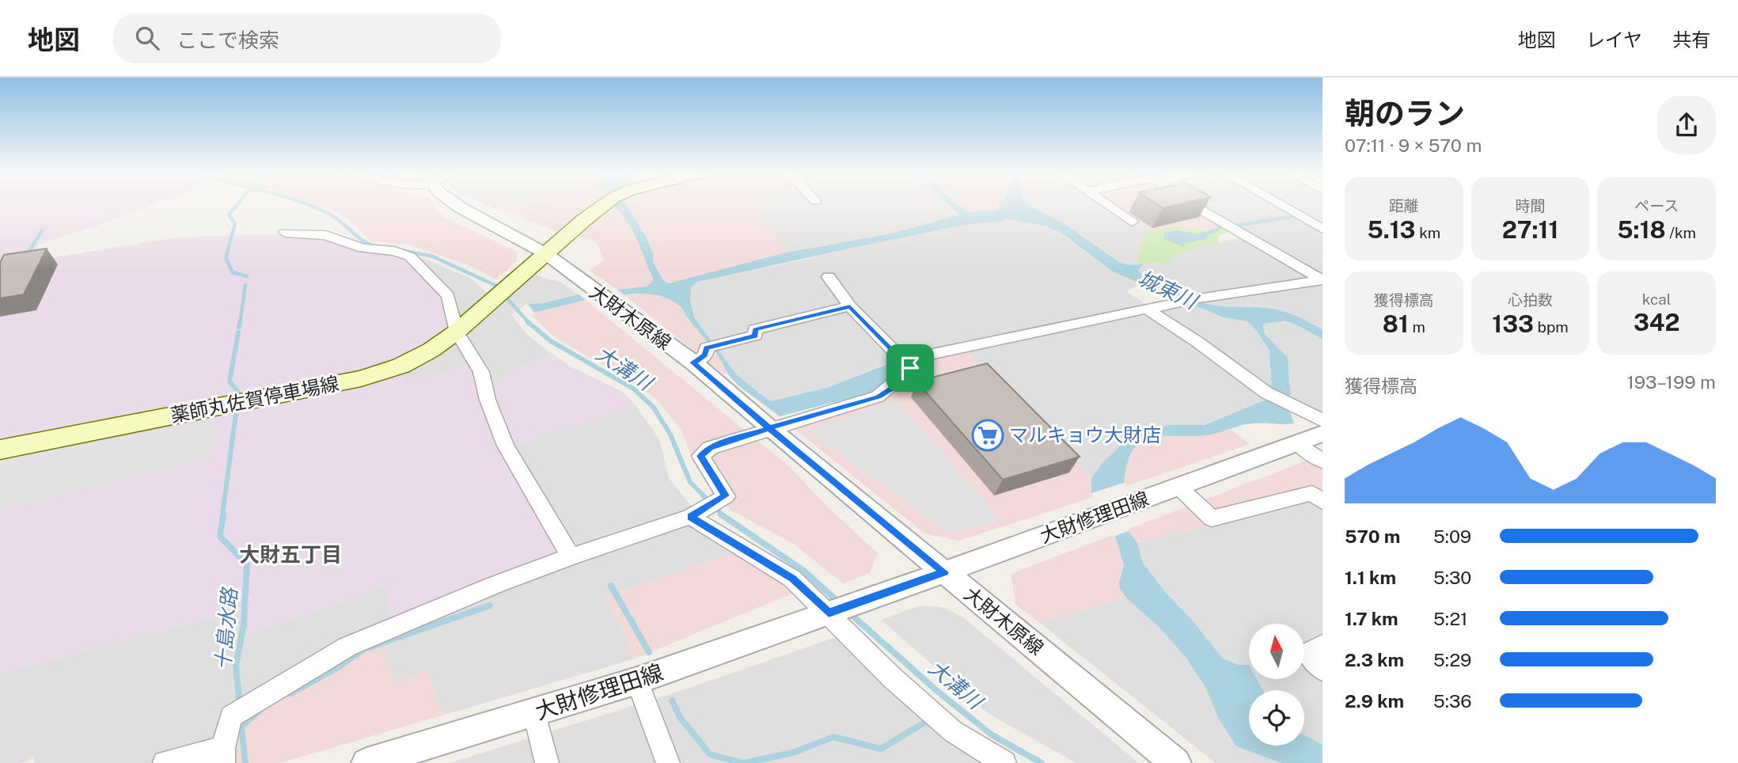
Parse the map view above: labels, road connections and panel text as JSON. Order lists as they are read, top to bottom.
{
  "streets": {
    "main road": ["薬師丸佐賀停車場線"],
    "street": ["大財木原線", "大財修理田線"]
  },
  "crossings": [
    ["大財木原線", "薬師丸佐賀停車場線"],
    ["大財木原線", "大財修理田線"]
  ],
  "districts": ["大財五丁目"],
  "water": ["城東川", "大溝川", "十島水路"],
  "places": {
    "supermarket": ["マルキョウ大財店"]
  },
  "north": "top",
  "page": {
    "header": "地図",
    "search": "ここで検索",
    "nav": ["地図", "レイヤ", "共有"],
    "heading": ["朝のラン", "07:11 · 9 × 570 m"],
    "stats": [
      ["距離", "5.13 km"],
      ["時間", "27:11"],
      ["ペース", "5:18 /km"],
      ["獲得標高", "81 m"],
      ["心拍数", "133 bpm"],
      ["kcal", "342"]
    ],
    "chart": ["獲得標高", "193–199 m"],
    "list": [
      {
        "name": "570 m",
        "note": "5:09"
      },
      {
        "name": "1.1 km",
        "note": "5:30"
      },
      {
        "name": "1.7 km",
        "note": "5:21"
      },
      {
        "name": "2.3 km",
        "note": "5:29"
      },
      {
        "name": "2.9 km",
        "note": "5:36"
      }
    ]
  }
}
